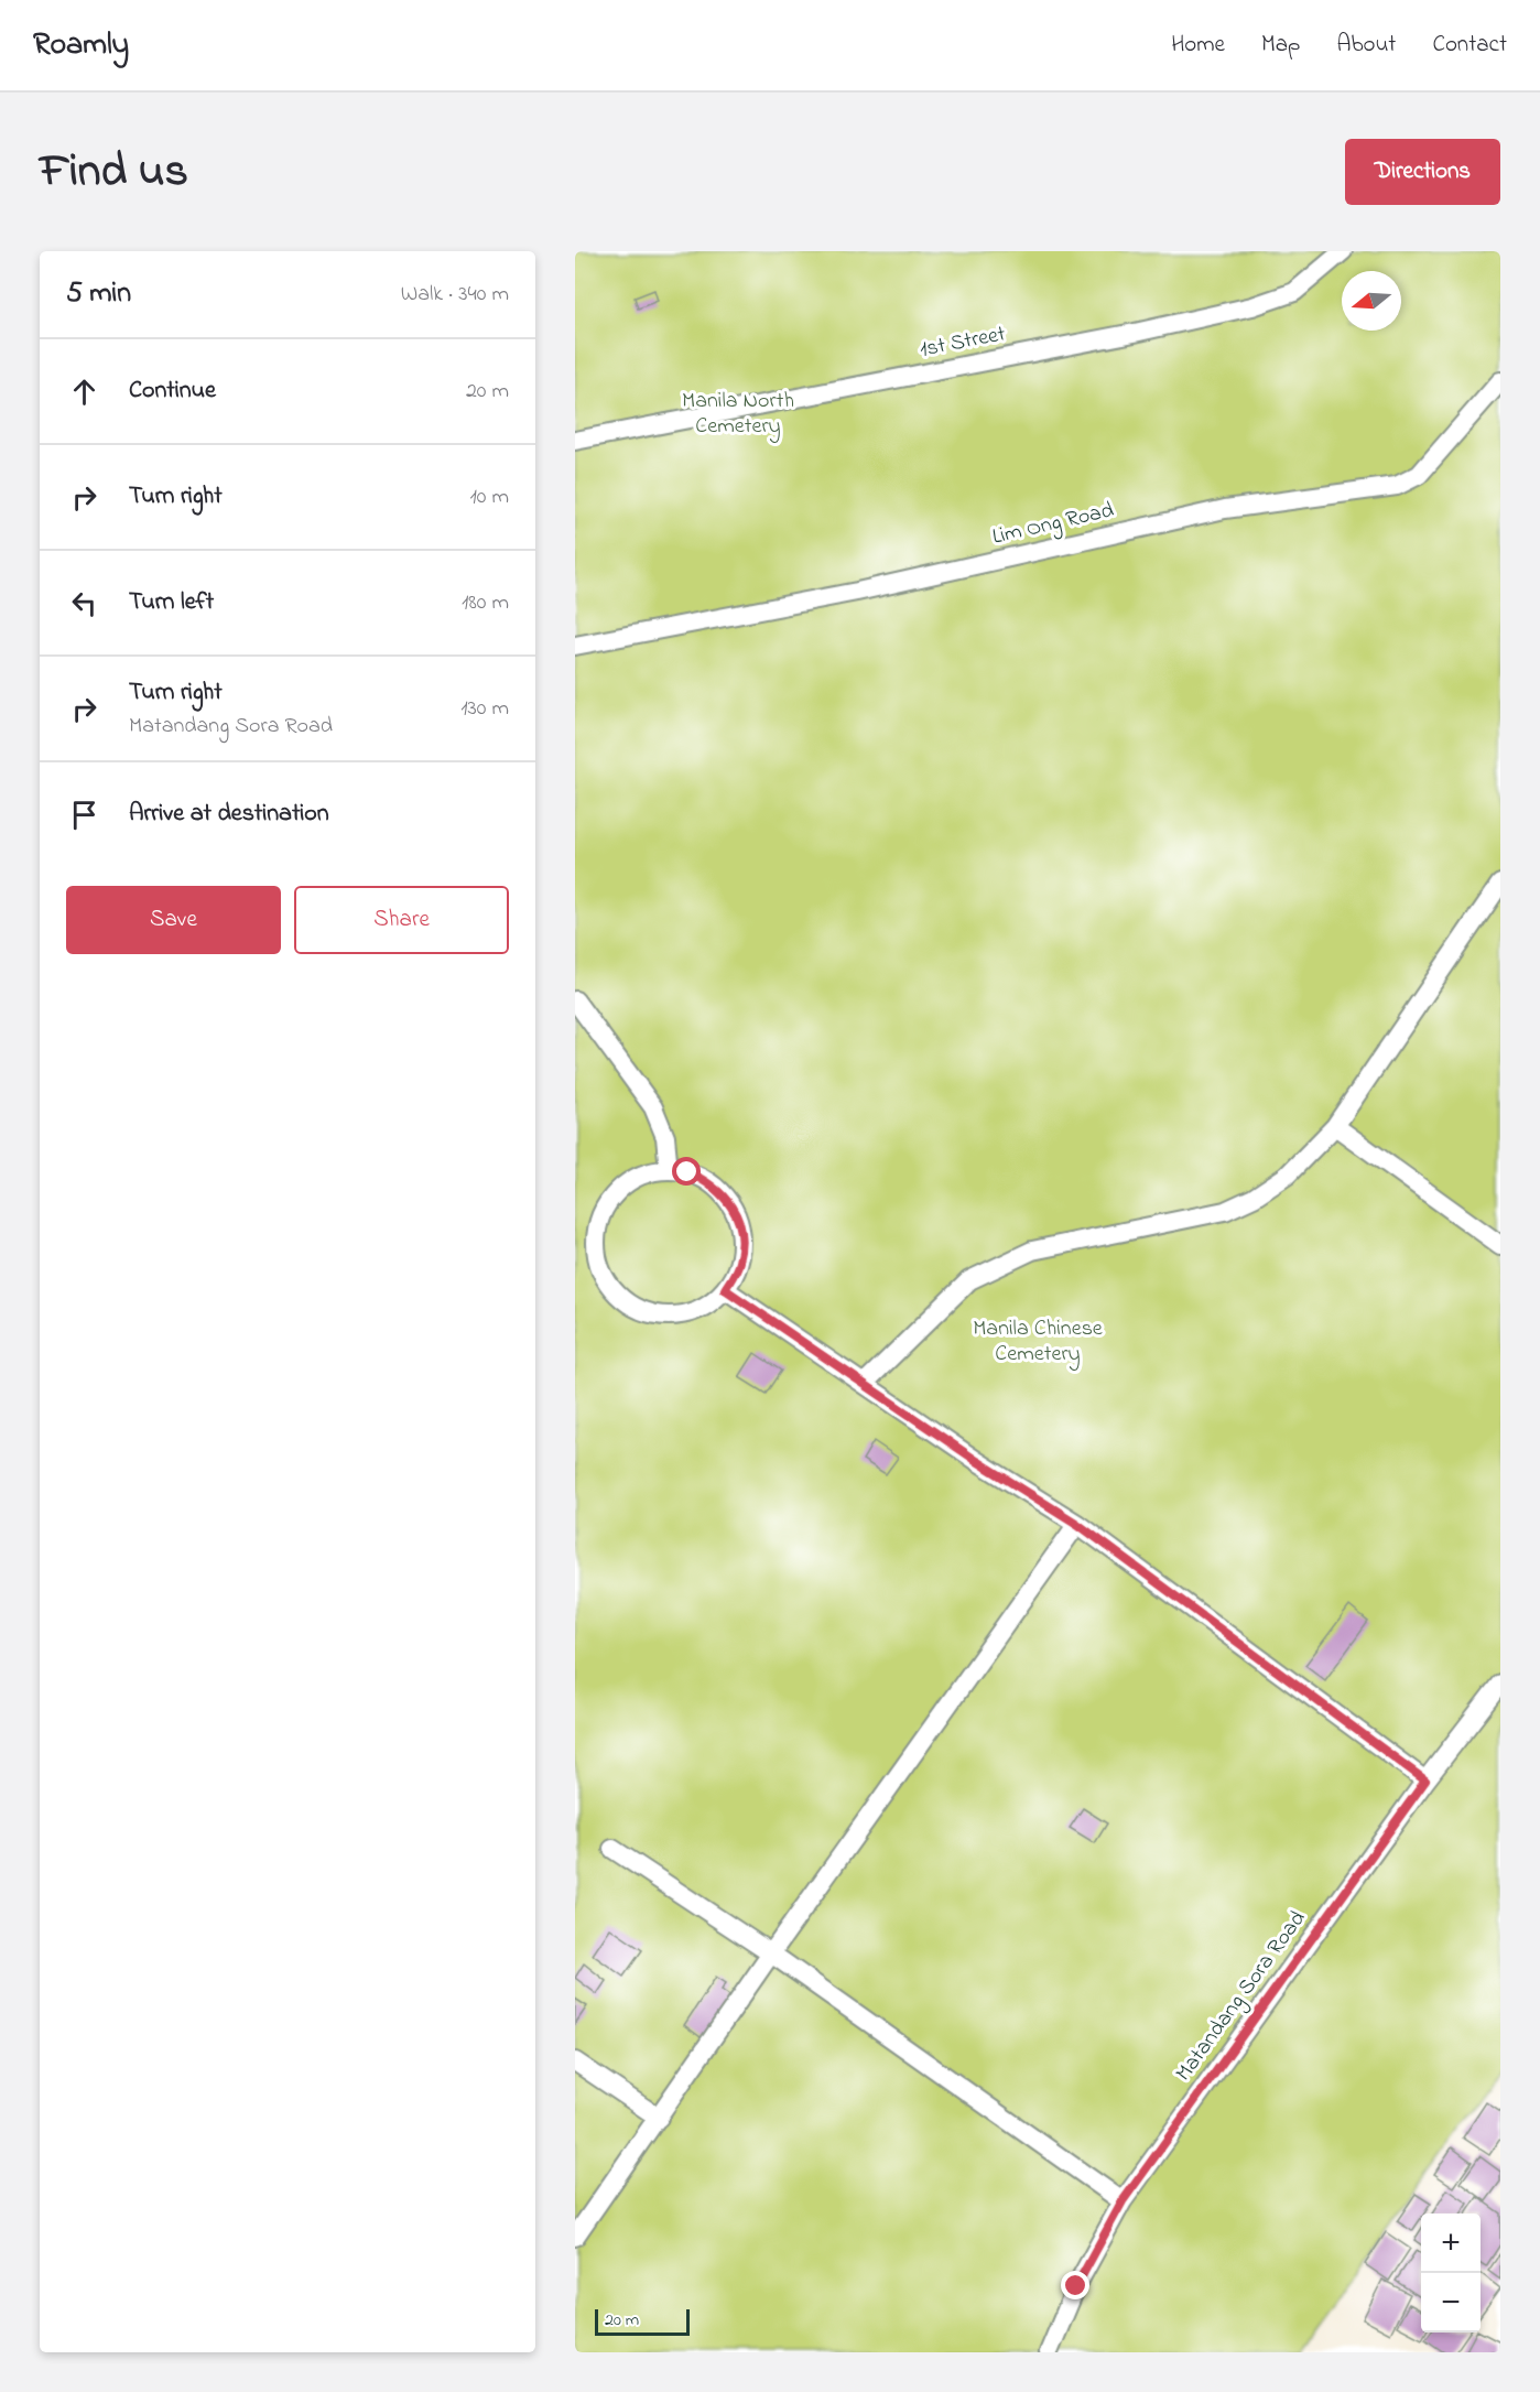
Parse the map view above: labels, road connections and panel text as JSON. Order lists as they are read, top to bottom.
{
  "streets": {
    "lane": ["1st Street", "Lim Ong Road", "Matandang Sora Road"]
  },
  "parks": ["Manila North Cemetery", "Manila Chinese Cemetery"],
  "scale_bar": "20 m",
  "north": "left",
  "page": {
    "header": "Roamly",
    "nav": [
      "Home",
      "Map",
      "About",
      "Contact"
    ],
    "title": "Find us",
    "buttons": [
      "Directions",
      ["Save", "Share"]
    ],
    "heading": ["5 min", "Walk · 340 m"],
    "list": [
      ["Continue", "20 m"],
      ["Turn right", "10 m"],
      ["Turn left", "180 m"],
      ["Turn right", "Matandang Sora Road", "130 m"],
      "Arrive at destination"
    ],
    "map_buttons": ["+", "−"],
    "scale": "20 m"
  }
}
